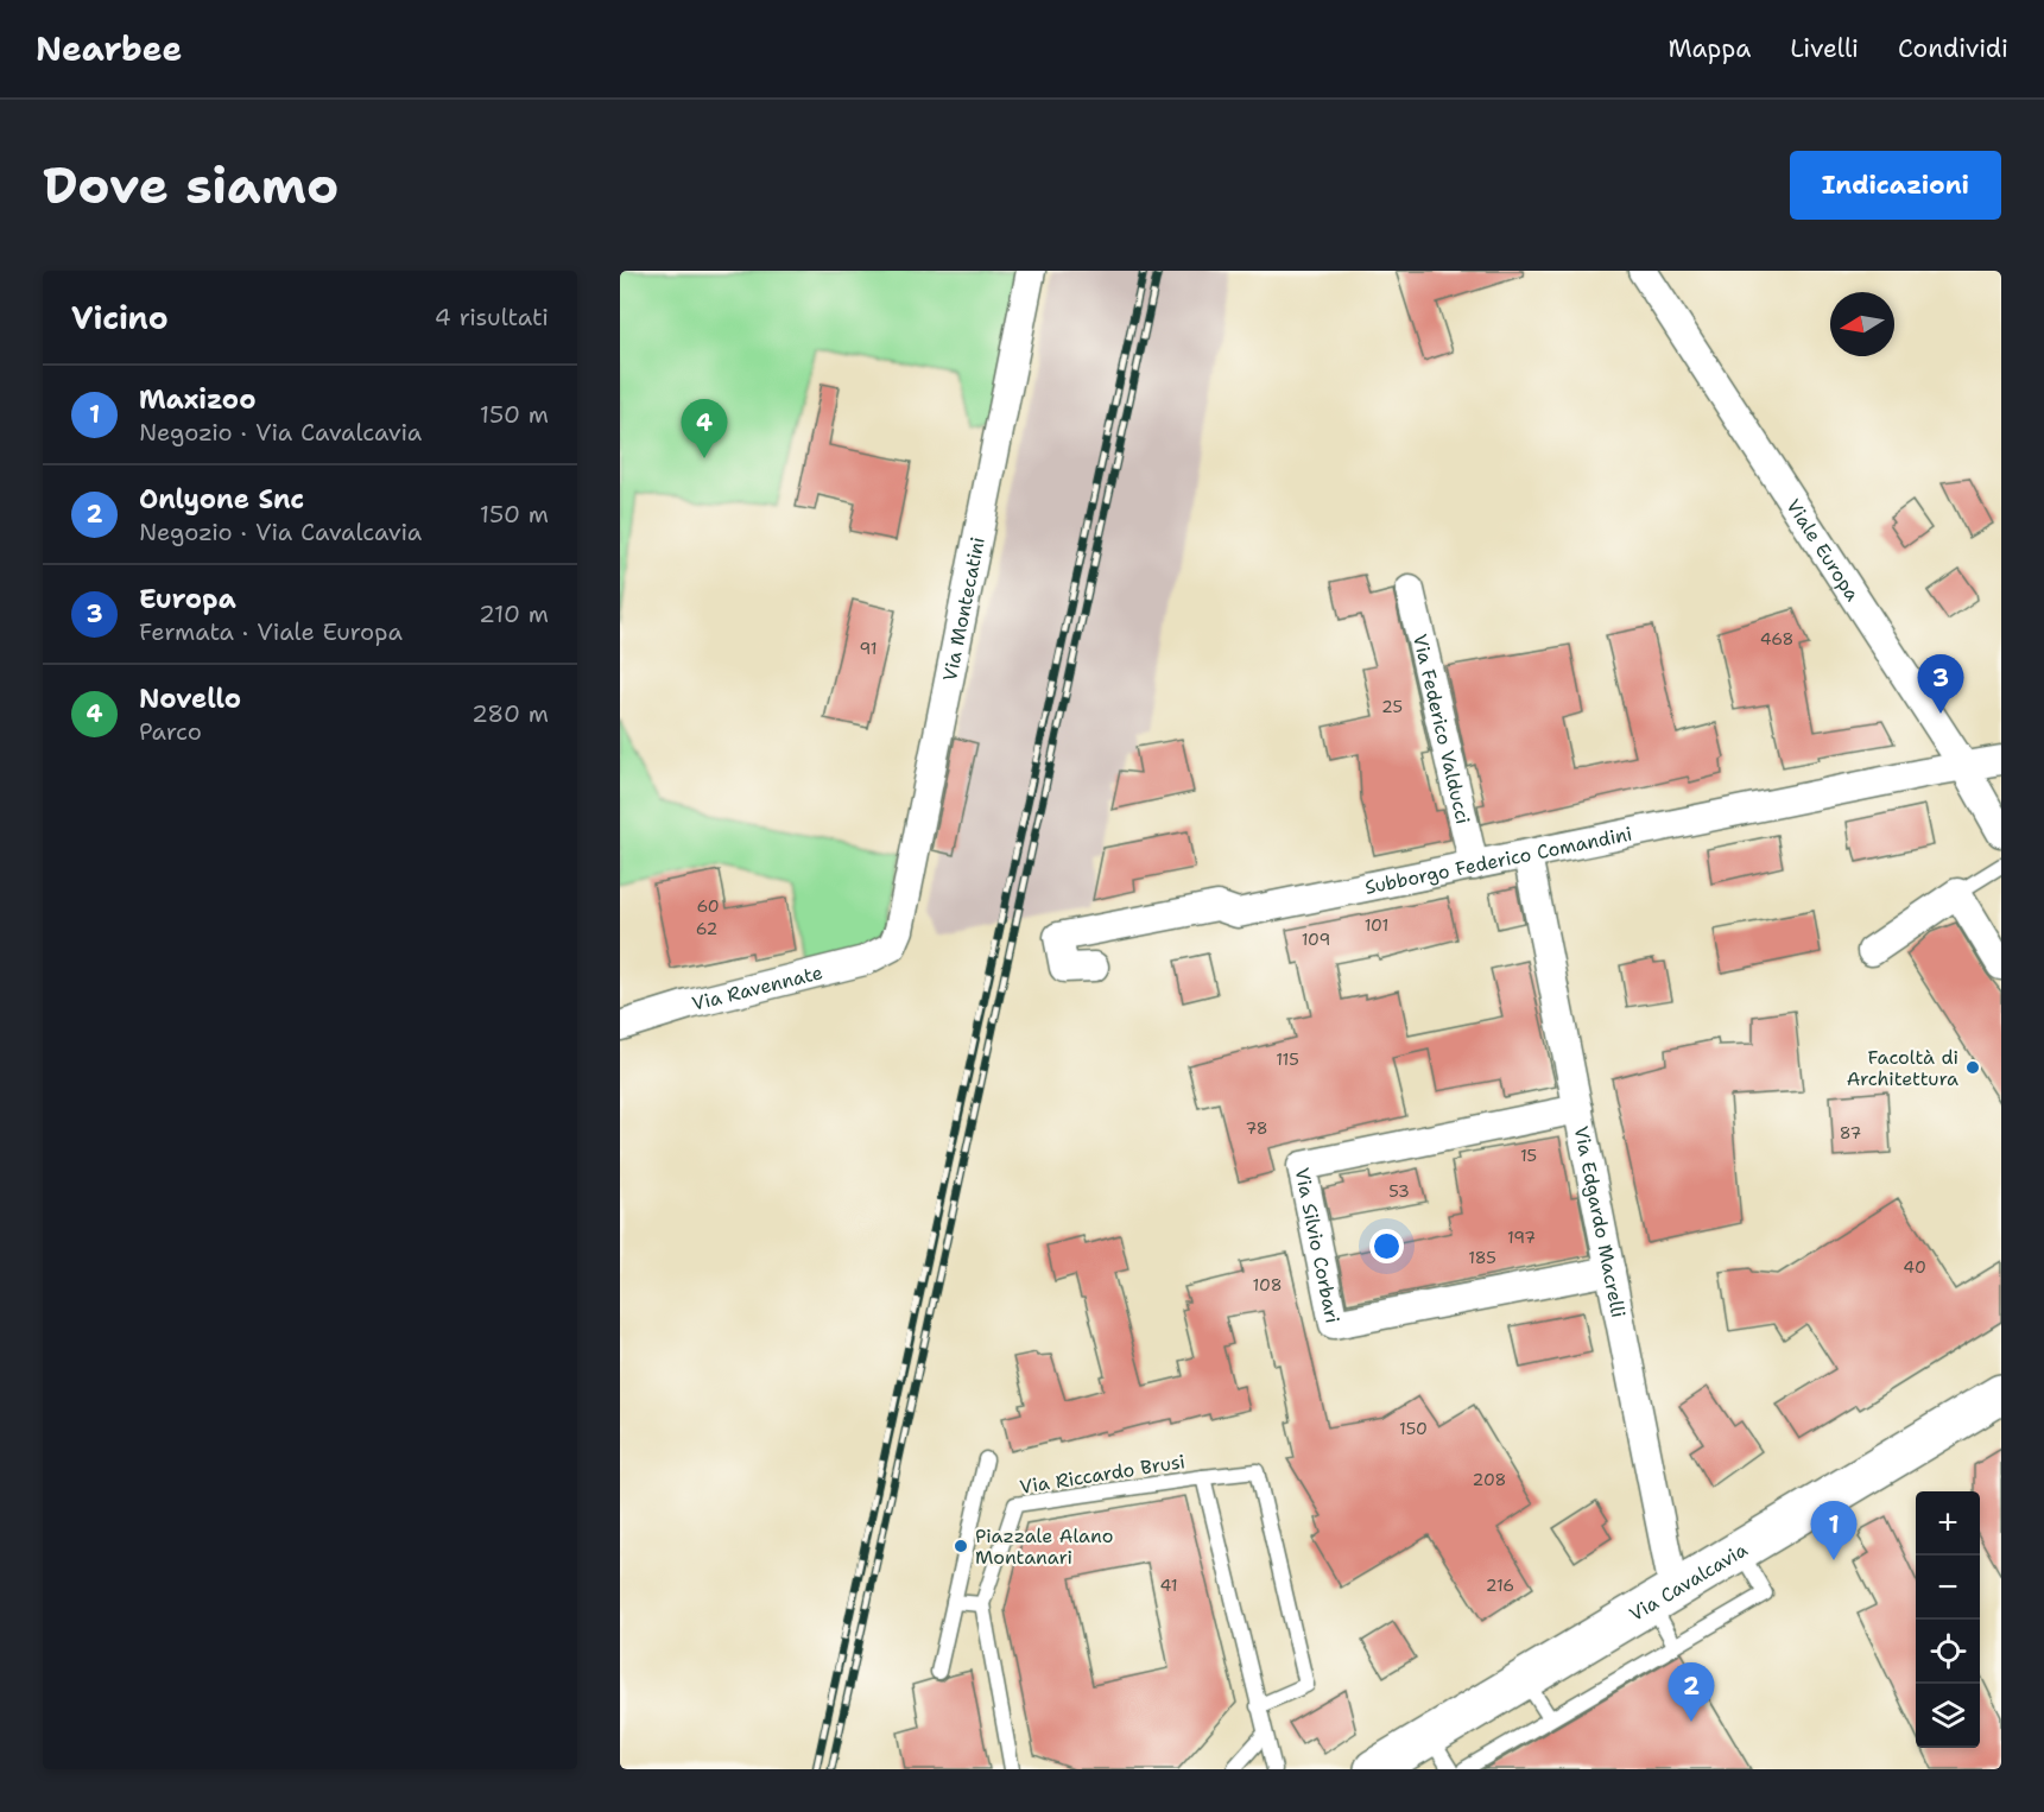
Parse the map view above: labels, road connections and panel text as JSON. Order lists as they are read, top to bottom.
{
  "streets": {
    "main road": ["Via Cavalcavia"],
    "street": [
      "Viale Europa",
      "Via Montecatini",
      "Via Federico Valducci",
      "Subborgo Federico Comandini",
      "Via Ravennate",
      "Via Edgardo Macrelli",
      "Via Silvio Corbari"
    ],
    "lane": ["Via Riccardo Brusi"]
  },
  "crossings": [
    ["Viale Europa", "Subborgo Federico Comandini"],
    ["Via Montecatini", "Via Ravennate"],
    ["Via Federico Valducci", "Subborgo Federico Comandini"],
    ["Subborgo Federico Comandini", "Via Edgardo Macrelli"],
    ["Via Edgardo Macrelli", "Via Silvio Corbari"],
    ["Via Edgardo Macrelli", "Via Cavalcavia"]
  ],
  "places": ["Facoltà di Architettura", "Piazzale Alano Montanari"],
  "house_numbers": [
    "468",
    "91",
    "25",
    "60",
    "101",
    "62",
    "109",
    "115",
    "78",
    "87",
    "15",
    "53",
    "197",
    "185",
    "40",
    "108",
    "150",
    "208",
    "41",
    "216"
  ],
  "north": "left",
  "page": {
    "header": "Nearbee",
    "nav": ["Mappa", "Livelli", "Condividi"],
    "buttons": "Indicazioni",
    "title": "Dove siamo",
    "heading": ["Vicino", "4 risultati"],
    "list": [
      {
        "mark": "1",
        "name": "Maxizoo",
        "note": "Negozio · Via Cavalcavia",
        "value": "150 m"
      },
      {
        "mark": "2",
        "name": "Onlyone Snc",
        "note": "Negozio · Via Cavalcavia",
        "value": "150 m"
      },
      {
        "mark": "3",
        "name": "Europa",
        "note": "Fermata · Viale Europa",
        "value": "210 m"
      },
      {
        "mark": "4",
        "name": "Novello",
        "note": "Parco",
        "value": "280 m"
      }
    ],
    "pins": [
      "4",
      "3",
      "1",
      "2"
    ],
    "map_buttons": ["+", "−"]
  }
}
